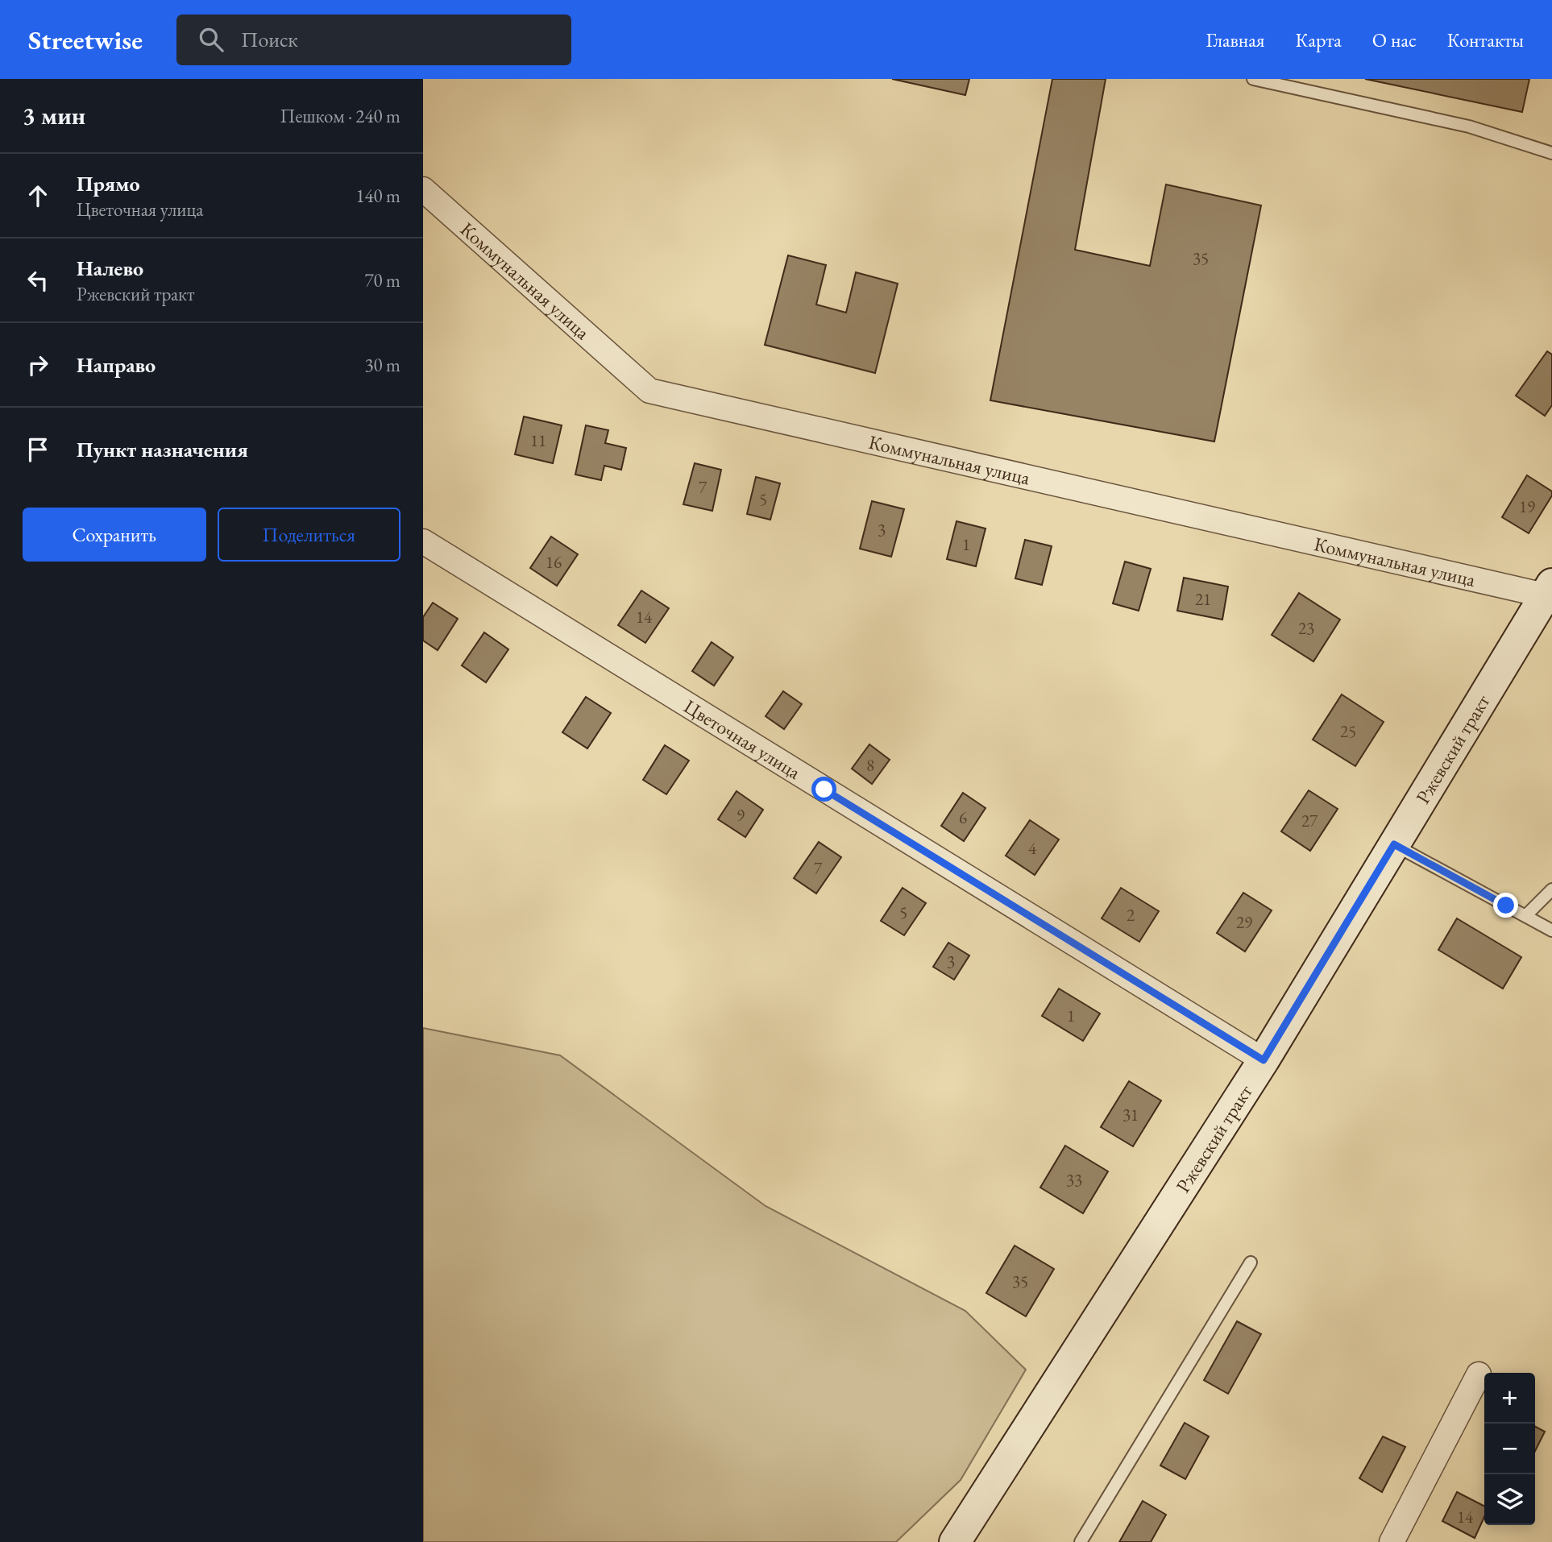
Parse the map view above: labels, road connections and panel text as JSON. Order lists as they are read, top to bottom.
{
  "streets": {
    "main road": ["Ржевский тракт"],
    "street": ["Коммунальная улица", "Цветочная улица"]
  },
  "crossings": [
    ["Коммунальная улица", "Ржевский тракт"],
    ["Цветочная улица", "Ржевский тракт"]
  ],
  "house_numbers": [
    "35",
    "11",
    "7",
    "5",
    "19",
    "3",
    "1",
    "16",
    "21",
    "14",
    "23",
    "25",
    "8",
    "9",
    "6",
    "27",
    "4",
    "7",
    "5",
    "2",
    "29",
    "3",
    "1",
    "31",
    "33",
    "35",
    "14"
  ],
  "page": {
    "header": "Streetwise",
    "search": "Поиск",
    "nav": [
      "Главная",
      "Карта",
      "О нас",
      "Контакты"
    ],
    "heading": ["3 мин", "Пешком · 240 m"],
    "list": [
      ["Прямо", "Цветочная улица", "140 m"],
      ["Налево", "Ржевский тракт", "70 m"],
      ["Направо", "30 m"],
      "Пункт назначения"
    ],
    "buttons": ["Сохранить", "Поделиться"],
    "map_buttons": ["+", "−"]
  }
}
